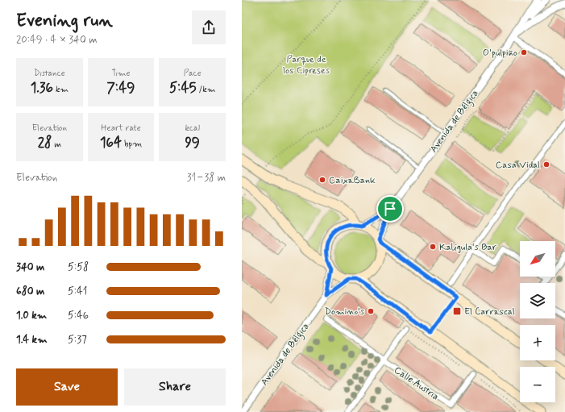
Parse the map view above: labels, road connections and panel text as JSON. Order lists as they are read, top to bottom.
{
  "streets": {
    "street": ["Avenida de Bélgica", "Calle Austria"]
  },
  "parks": ["Parque de los Cipreses"],
  "places": {
    "other": [
      "O'pulpiño",
      "Casa Vidal",
      "CaixaBank",
      "Kaligula's Bar",
      "Domino's"
    ],
    "transit": ["El Carrascal"]
  },
  "north": "bottom left",
  "page": {
    "heading": ["Evening run", "20:49 · 4 × 340 m"],
    "stats": [
      ["Distance", "1.36 km"],
      ["Time", "7:49"],
      ["Pace", "5:45 /km"],
      ["Elevation", "28 m"],
      ["Heart rate", "164 bpm"],
      ["kcal", "99"]
    ],
    "chart": ["Elevation", "31–38 m"],
    "map_buttons": ["+", "−"],
    "list": [
      {
        "name": "340 m",
        "note": "5:58"
      },
      {
        "name": "680 m",
        "note": "5:41"
      },
      {
        "name": "1.0 km",
        "note": "5:46"
      },
      {
        "name": "1.4 km",
        "note": "5:37"
      }
    ],
    "buttons": ["Save", "Share"]
  }
}
